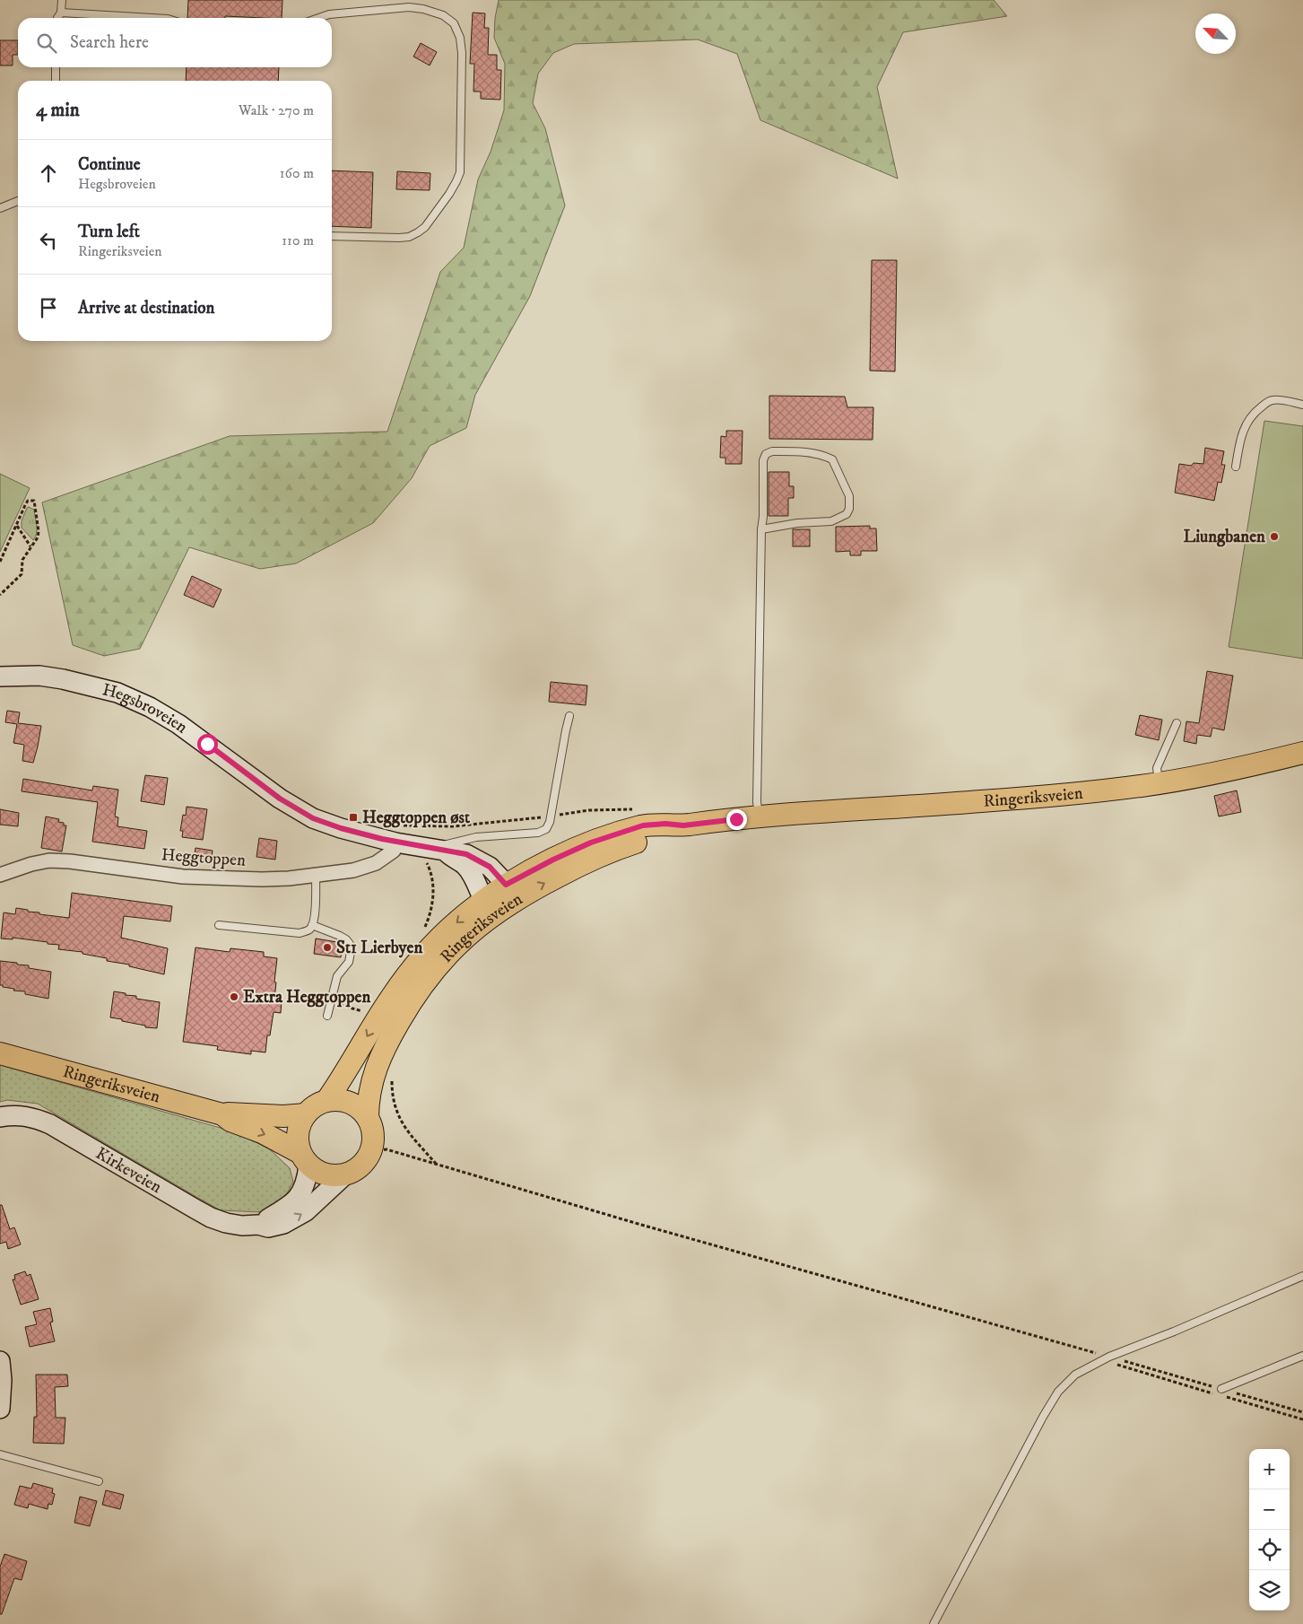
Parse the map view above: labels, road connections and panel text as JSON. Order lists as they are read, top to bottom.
{
  "streets": {
    "main road": ["Ringeriksveien"],
    "street": ["Hegsbroveien", "Heggtoppen", "Kirkeveien"]
  },
  "crossings": [
    ["Hegsbroveien", "Ringeriksveien"],
    ["Hegsbroveien", "Heggtoppen"],
    ["Ringeriksveien", "Kirkeveien"]
  ],
  "places": {
    "other": ["Liungbanen", "St1 Lierbyen", "Extra Heggtoppen"],
    "transit": ["Heggtoppen øst"]
  },
  "north": "top left",
  "page": {
    "search": "Search here",
    "heading": ["4 min", "Walk · 270 m"],
    "list": [
      ["Continue", "Hegsbroveien", "160 m"],
      ["Turn left", "Ringeriksveien", "110 m"],
      "Arrive at destination"
    ],
    "map_buttons": ["+", "−"]
  }
}
